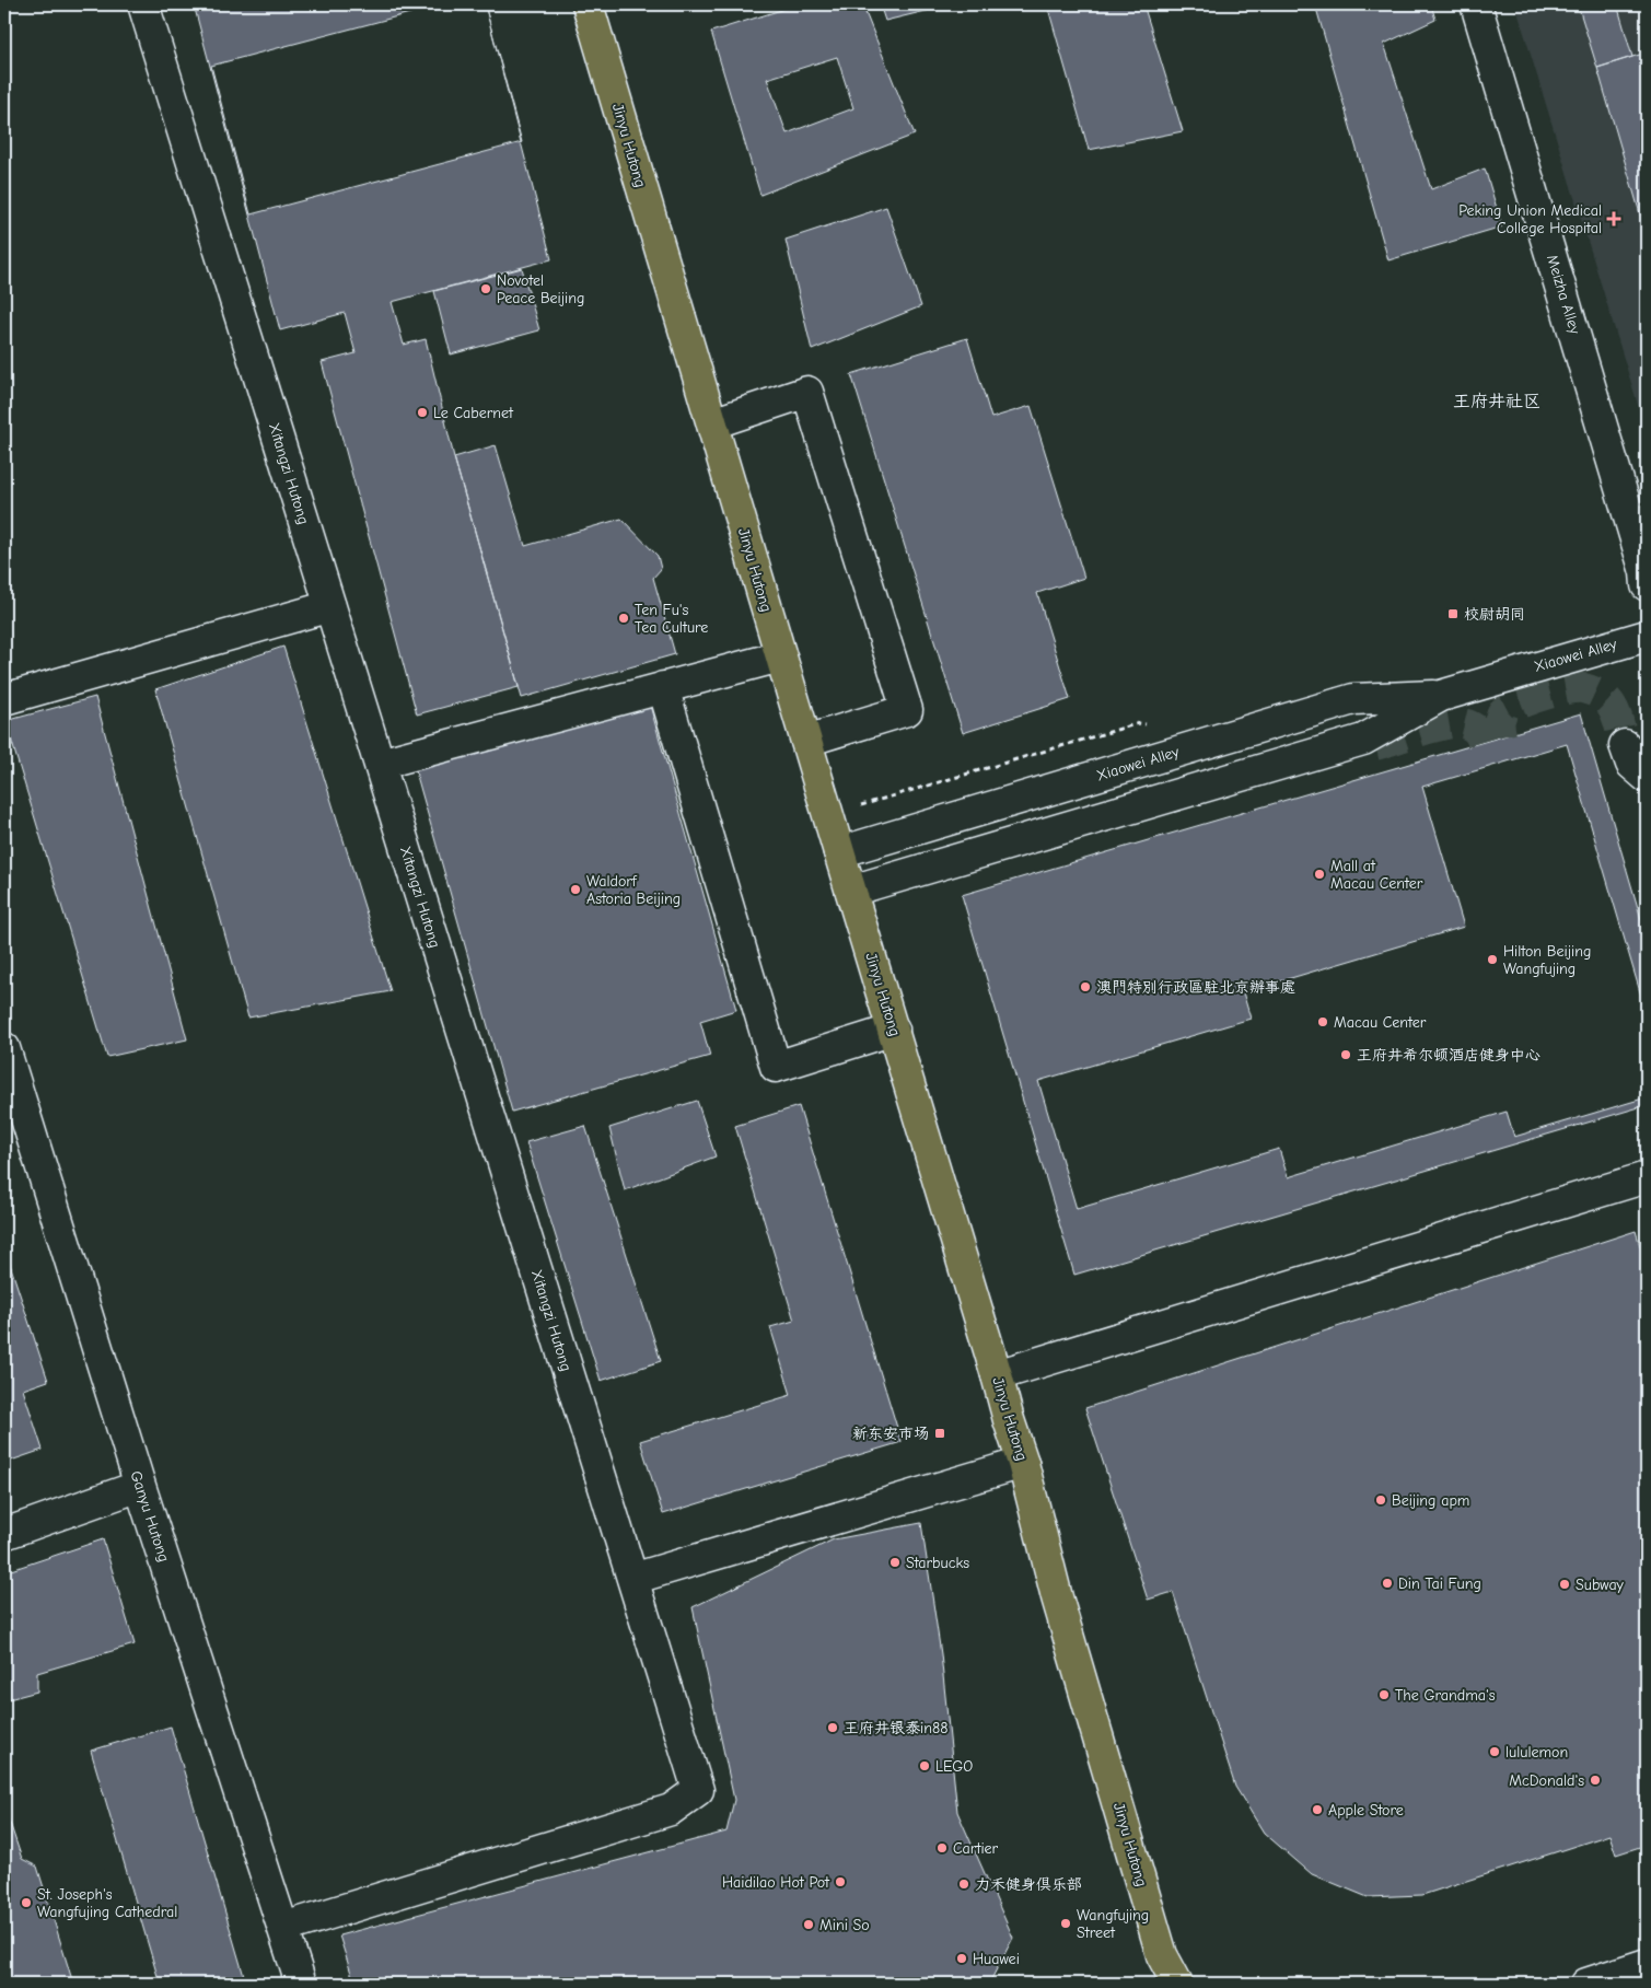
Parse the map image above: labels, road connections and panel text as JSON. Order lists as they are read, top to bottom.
{
  "streets": {
    "main road": ["Jinyu Hutong"],
    "street": [
      "Meizha Alley",
      "Xitangzi Hutong",
      "Xiaowei Alley",
      "Ganyu Hutong"
    ]
  },
  "crossings": [
    ["Jinyu Hutong", "Xiaowei Alley"],
    ["Xitangzi Hutong", "Ganyu Hutong"]
  ],
  "districts": ["王府井社区"],
  "places": {
    "health": ["Peking Union Medical College Hospital"],
    "other": [
      "Novotel Peace Beijing",
      "Le Cabernet",
      "Ten Fu's Tea Culture",
      "Mall at Macau Center",
      "Waldorf Astoria Beijing",
      "Hilton Beijing Wangfujing",
      "澳門特別行政區駐北京辦事處",
      "Macau Center",
      "王府井希尔顿酒店健身中心",
      "Beijing apm",
      "Starbucks",
      "Din Tai Fung",
      "Subway",
      "The Grandma's",
      "王府井银泰in88",
      "lululemon",
      "LEGO",
      "McDonald's",
      "Apple Store",
      "Cartier",
      "Haidilao Hot Pot",
      "力禾健身俱乐部",
      "St. Joseph's Wangfujing Cathedral",
      "Wangfujing Street",
      "Mini So",
      "Huawei"
    ],
    "transit": ["校尉胡同", "新东安市场"]
  }
}
